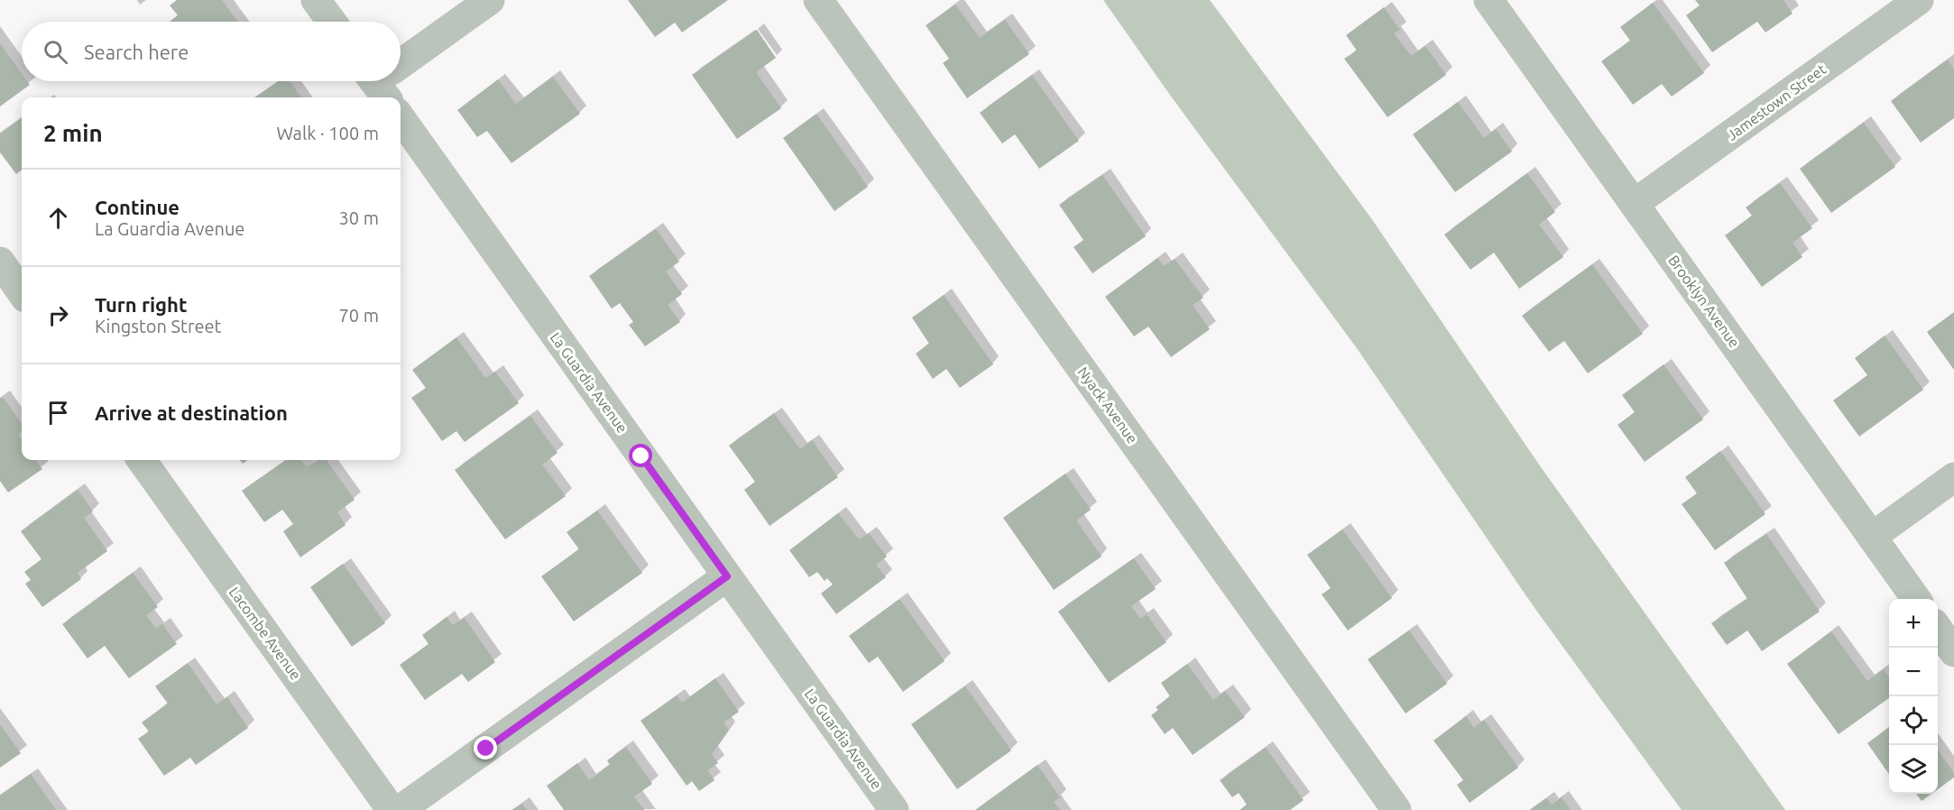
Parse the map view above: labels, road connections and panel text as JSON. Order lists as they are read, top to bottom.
{
  "streets": {
    "street": [
      "Jamestown Street",
      "Brooklyn Avenue",
      "La Guardia Avenue",
      "Nyack Avenue",
      "Lacombe Avenue"
    ]
  },
  "crossings": [
    ["Jamestown Street", "Brooklyn Avenue"]
  ],
  "page": {
    "search": "Search here",
    "heading": ["2 min", "Walk · 100 m"],
    "list": [
      ["Continue", "La Guardia Avenue", "30 m"],
      ["Turn right", "Kingston Street", "70 m"],
      "Arrive at destination"
    ],
    "map_buttons": ["+", "−"]
  }
}
